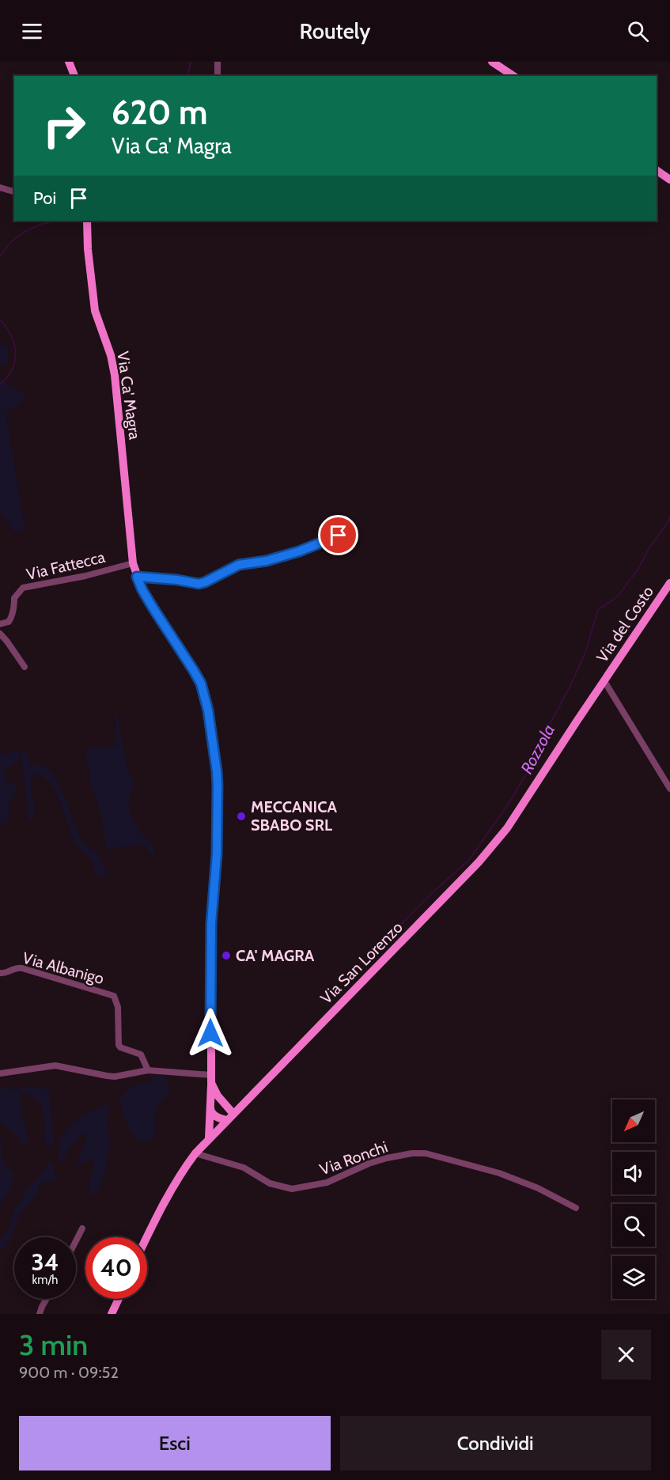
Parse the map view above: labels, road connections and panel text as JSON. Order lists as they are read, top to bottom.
{
  "streets": {
    "street": [
      "Via Ca' Magra",
      "Via Fattecca",
      "Via del Costo",
      "Via San Lorenzo",
      "Via Albanigo",
      "Via Ronchi"
    ]
  },
  "crossings": [
    ["Via Ca' Magra", "Via Fattecca"],
    ["Via Ca' Magra", "Via San Lorenzo"],
    ["Via del Costo", "Via San Lorenzo"],
    ["Via San Lorenzo", "Via Ronchi"]
  ],
  "water": ["Rozzola"],
  "places": ["MECCANICA SBABO SRL", "CA' MAGRA"],
  "north": "bottom left",
  "page": {
    "header": "Routely",
    "turn": ["620 m", "Via Ca' Magra"],
    "then": "Poi",
    "speed": "34 km/h",
    "limit": "40",
    "heading": ["3 min", "900 m · 09:52"],
    "buttons": ["Esci", "Condividi"]
  }
}
